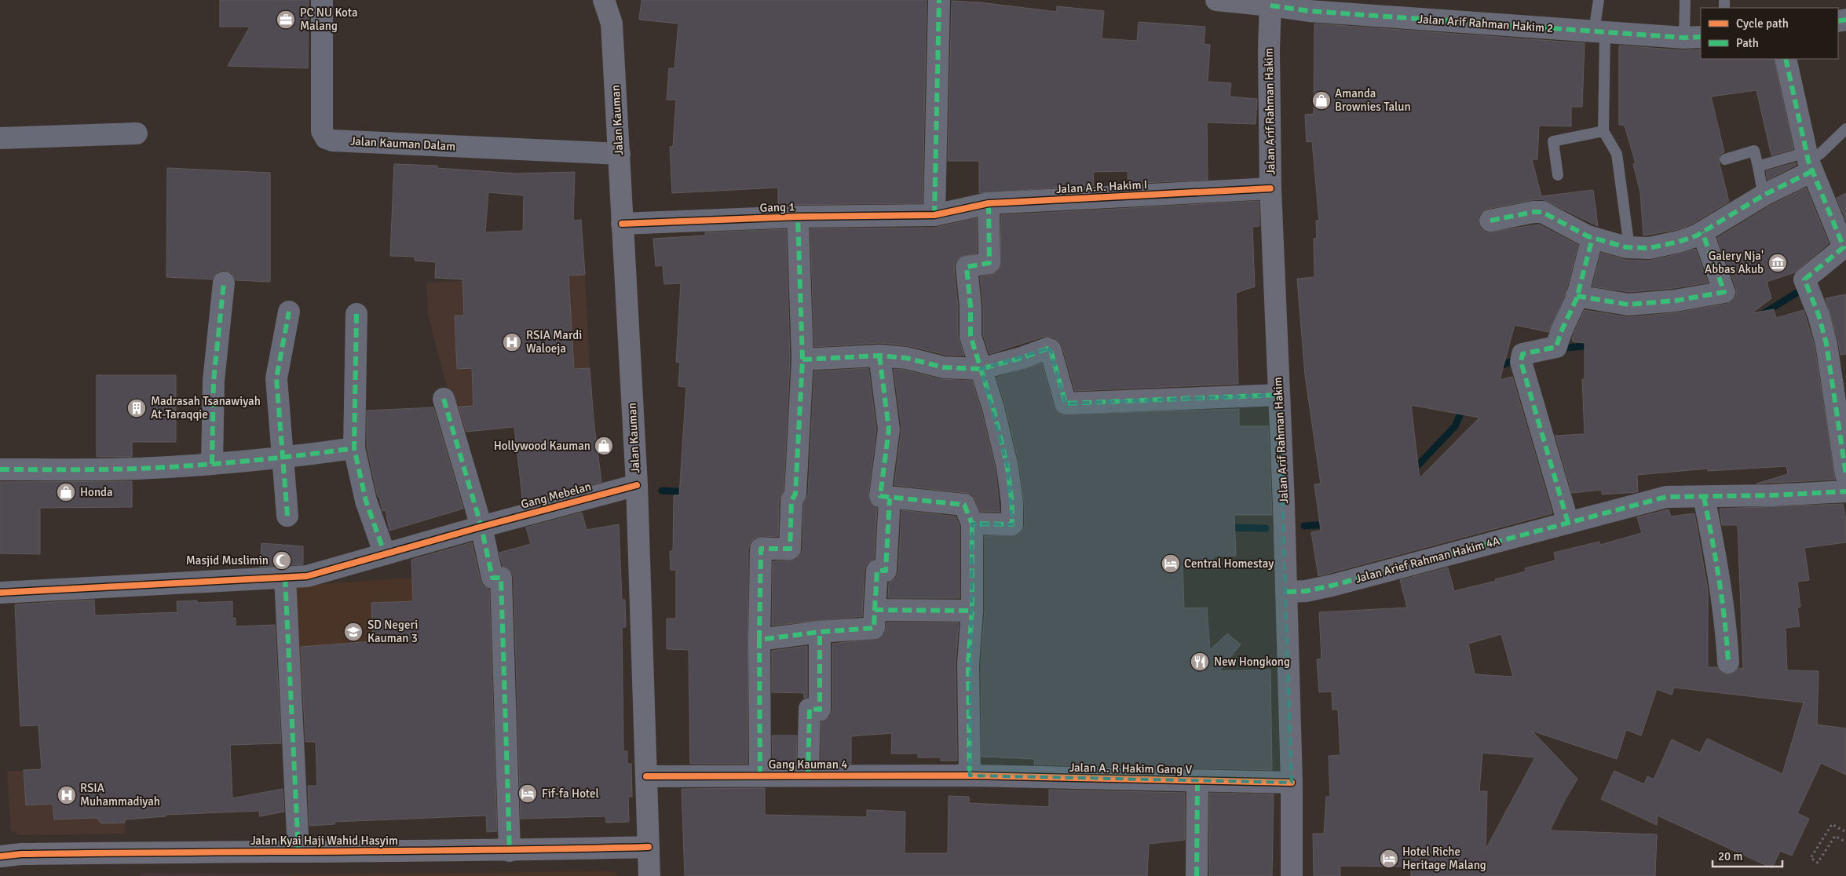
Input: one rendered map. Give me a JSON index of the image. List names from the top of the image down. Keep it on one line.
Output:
{"streets":{"main road":["Jalan Arif Rahman Hakim","Jalan Kauman","Jalan Kyai Haji Wahid Hasyim"],"street":["Jalan Arif Rahman Hakim 2","Jalan Kauman Dalam","Jalan A.R. Hakim I","Gang 1","Gang Mebelan","Jalan Arief Rahman Hakim 4A","Gang Kauman 4","Jalan A. R Hakim Gang V"]},"crossings":[["Jalan Arif Rahman Hakim 2","Jalan Arif Rahman Hakim"],["Jalan Arif Rahman Hakim","Jalan A.R. Hakim I"],["Jalan Arif Rahman Hakim","Jalan Arief Rahman Hakim 4A"],["Jalan Arif Rahman Hakim","Jalan A. R Hakim Gang V"],["Jalan Kauman","Jalan Kauman Dalam"],["Jalan Kauman","Gang 1"],["Jalan Kauman","Gang Mebelan"],["Jalan Kauman","Gang Kauman 4"],["Jalan Kauman","Jalan Kyai Haji Wahid Hasyim"],["Jalan A.R. Hakim I","Gang 1"],["Gang Kauman 4","Jalan A. R Hakim Gang V"]],"places":{"office":["PC NU Kota Malang"],"shop":["Amanda Brownies Talun","Hollywood Kauman","Honda"],"museum":["Galery Nja' Abbas Akub"],"hospital":["RSIA Mardi Waloeja","RSIA Muhammadiyah"],"building":["Madrasah Tsanawiyah At-Taraqqie"],"mosque":["Masjid Muslimin"],"hotel":["Central Homestay","Fif-fa Hotel","Hotel Riche Heritage Malang"],"school or university":["SD Negeri Kauman 3"],"restaurant":["New Hongkong"]},"legend":["Cycle path","Path"],"scale_bar":"20 m"}
